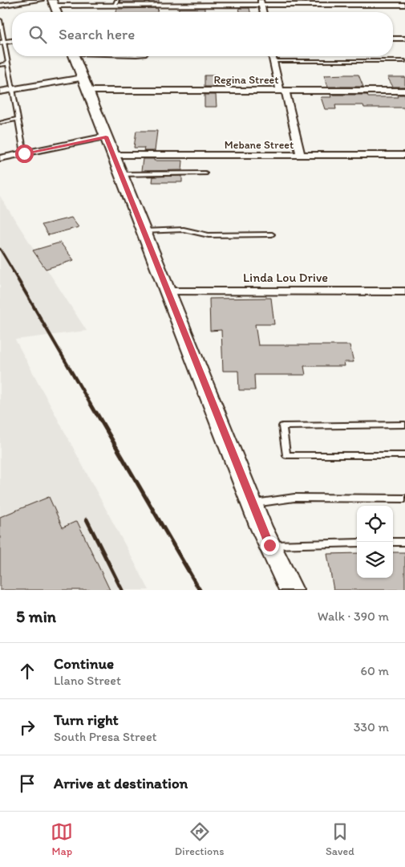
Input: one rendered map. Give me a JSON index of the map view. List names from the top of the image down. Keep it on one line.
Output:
{"streets":{"street":["Regina Street","Mebane Street","Linda Lou Drive"]},"page":{"search":"Search here","heading":["5 min","Walk · 390 m"],"list":[["Continue","Llano Street","60 m"],["Turn right","South Presa Street","330 m"],"Arrive at destination"],"nav":["Map","Directions","Saved"]}}
